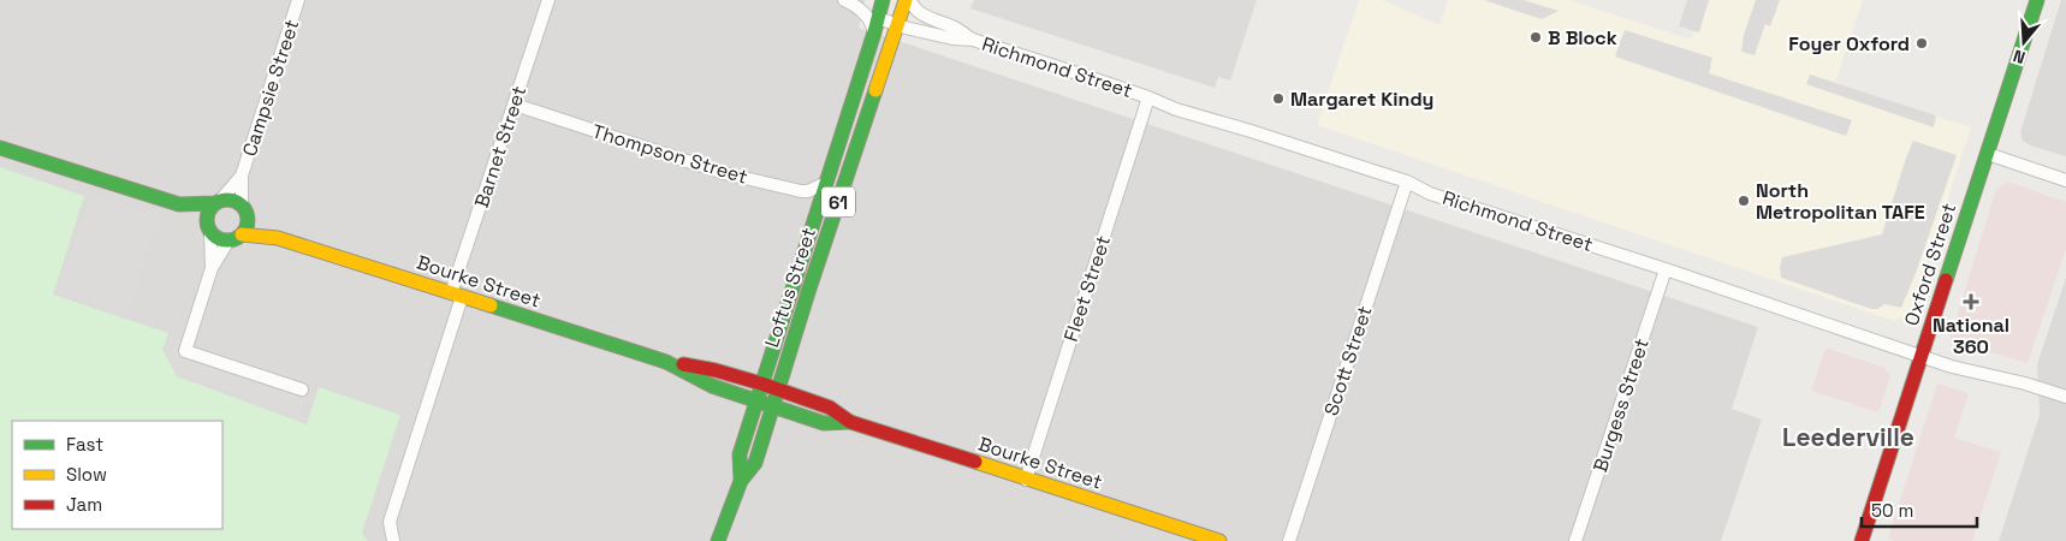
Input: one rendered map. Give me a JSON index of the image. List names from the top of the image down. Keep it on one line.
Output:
{"streets":{"street":["Richmond Street","Campsie Street","Barnet Street","Thompson Street","61","Oxford Street","Bourke Street","Loftus Street","Fleet Street","Scott Street","Burgess Street"]},"crossings":[["Richmond Street","Oxford Street"],["Richmond Street","Loftus Street"],["Richmond Street","Fleet Street"],["Richmond Street","Scott Street"],["Richmond Street","Burgess Street"],["Campsie Street","Bourke Street"],["Barnet Street","Thompson Street"],["Barnet Street","Bourke Street"],["Thompson Street","Loftus Street"],["Bourke Street","Loftus Street"],["Bourke Street","Fleet Street"]],"districts":["Leederville"],"places":{"other":["B Block","Foyer Oxford","Margaret Kindy","North Metropolitan TAFE"],"health":["National 360"]},"legend":["Fast","Slow","Jam"],"scale_bar":"50 m","north":"bottom"}
